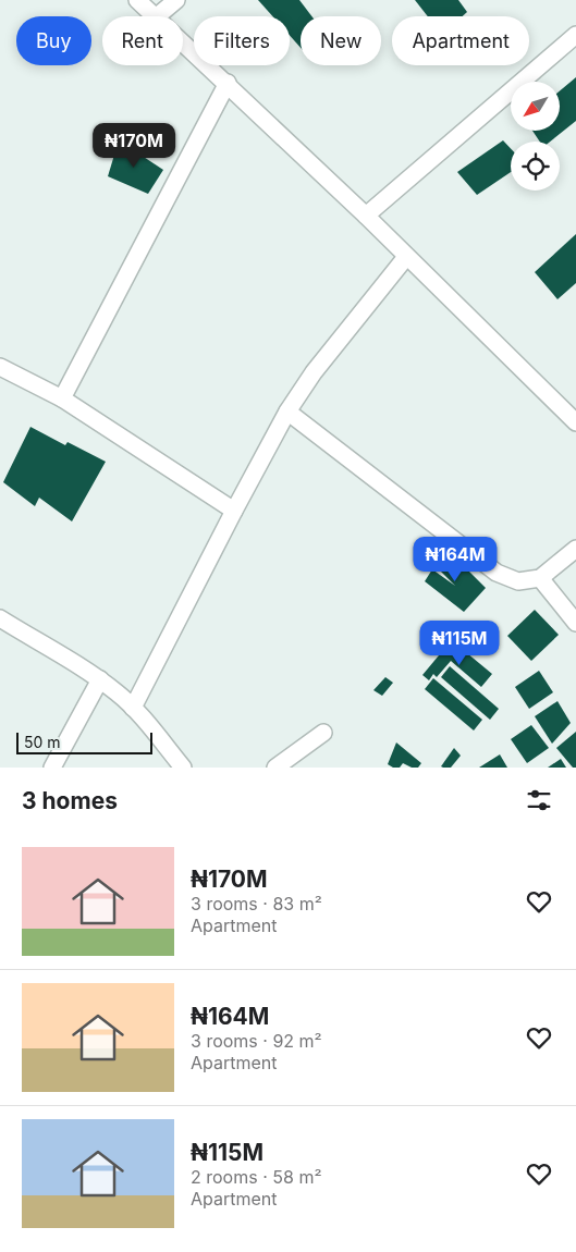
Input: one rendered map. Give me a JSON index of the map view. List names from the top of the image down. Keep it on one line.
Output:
{"scale_bar":"50 m","north":"bottom left","page":{"chip":["Buy","Rent","Filters","New","Apartment"],"price":["₦170M","₦164M","₦115M"],"scale":"50 m","heading":"3 homes","list":[{"name":"₦170M","note":"3 rooms · 83 m² · Apartment"},{"name":"₦164M","note":"3 rooms · 92 m² · Apartment"},{"name":"₦115M","note":"2 rooms · 58 m² · Apartment"}]}}
